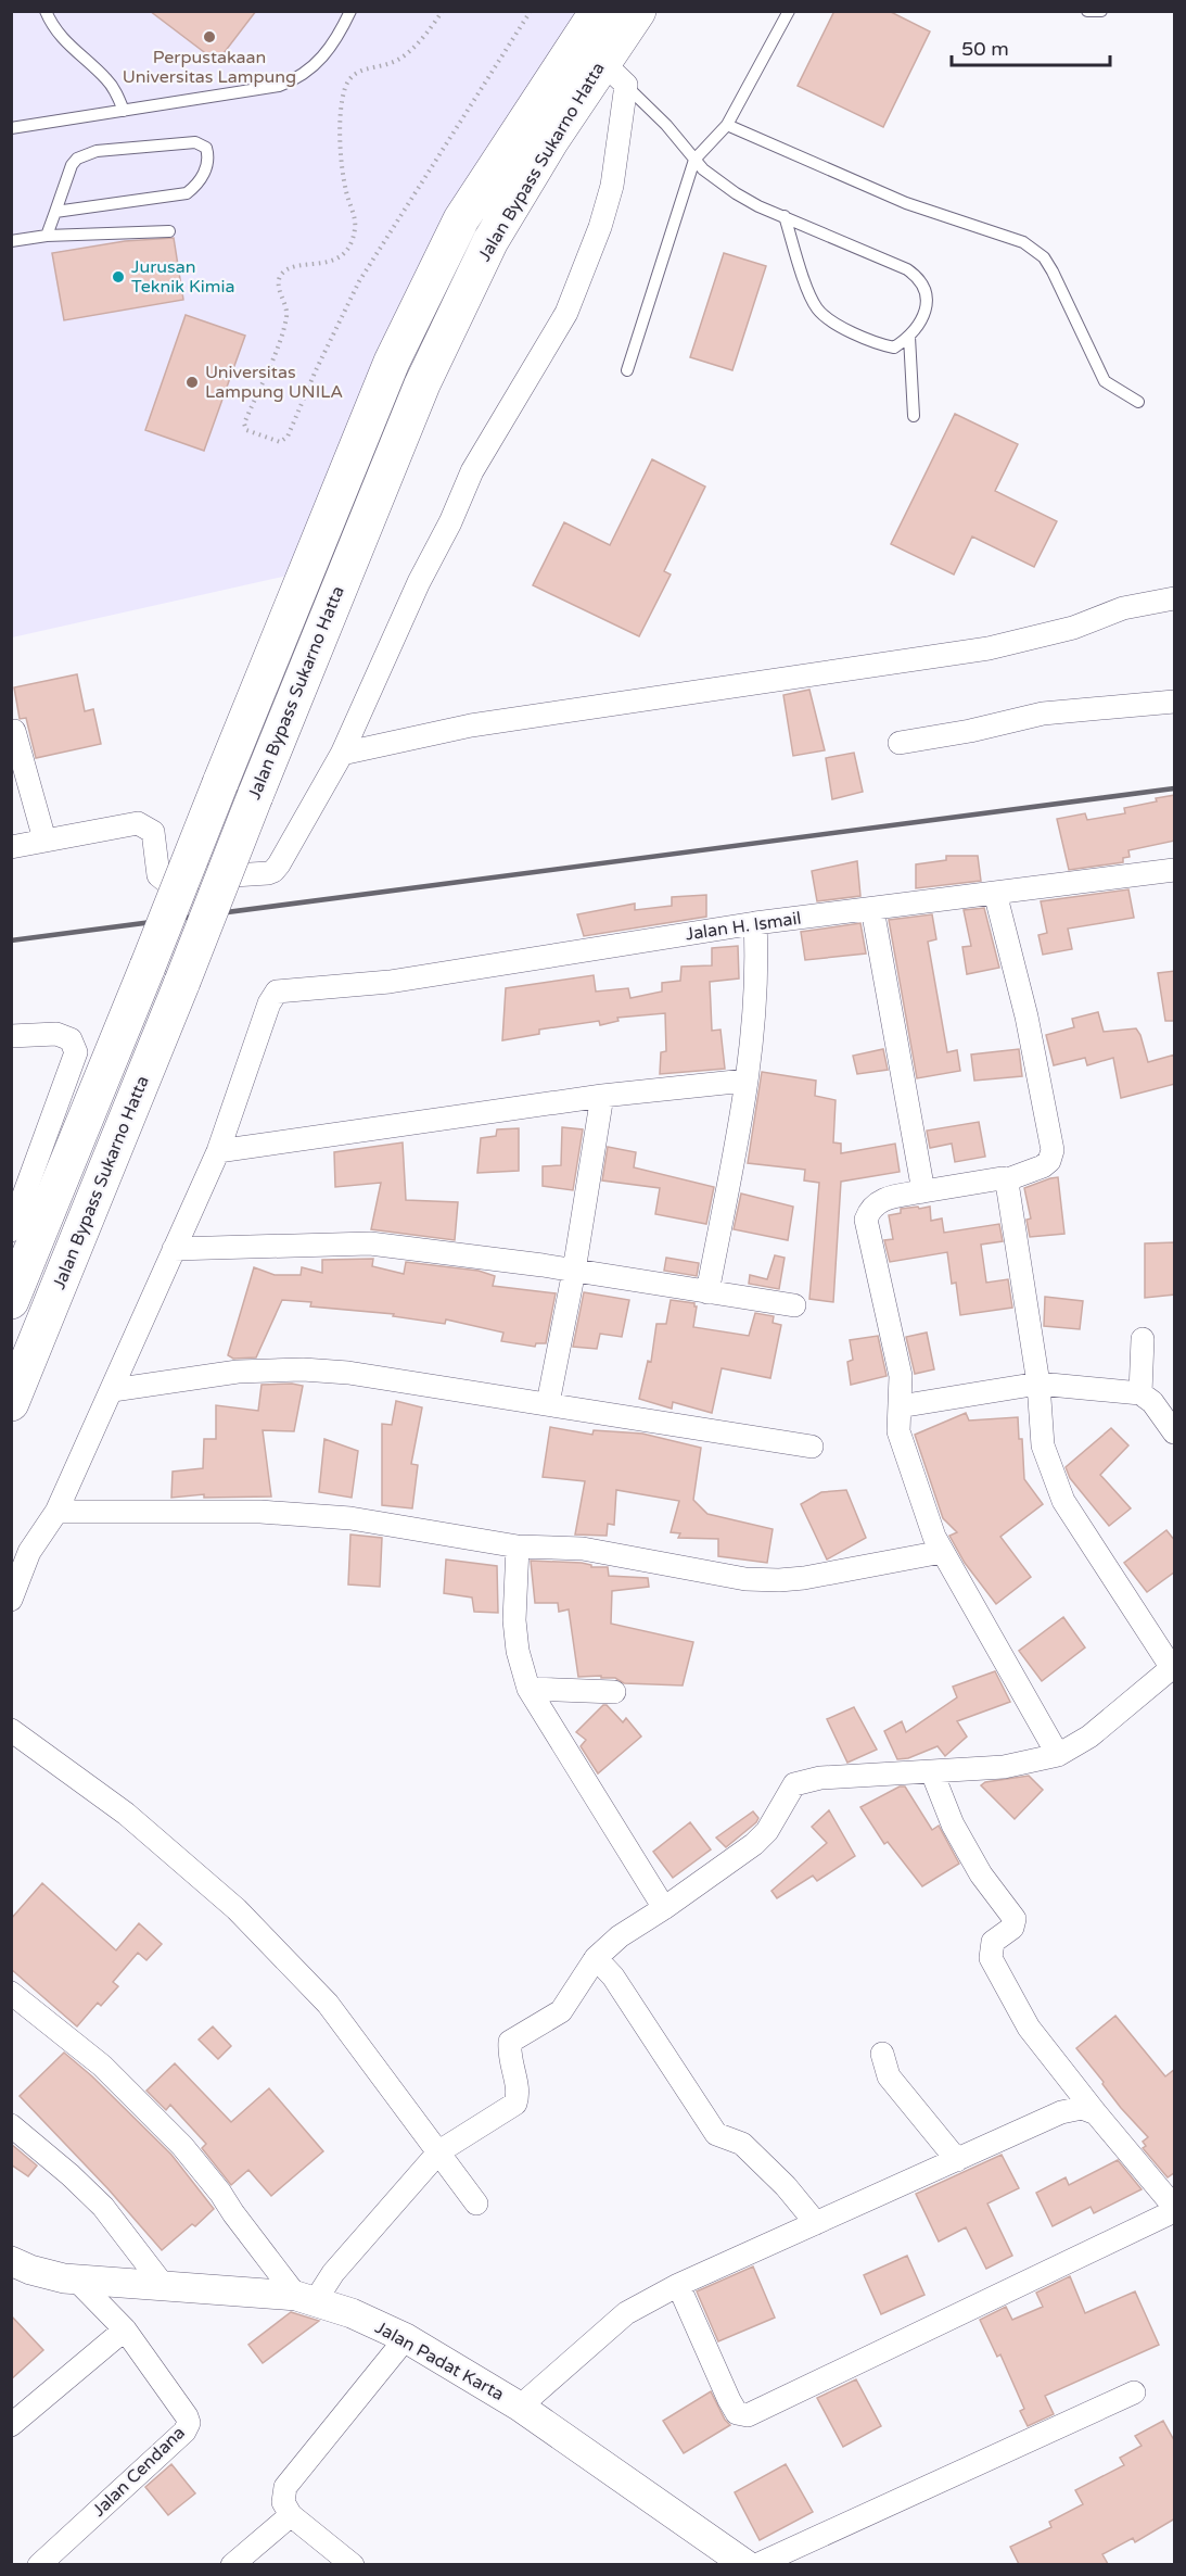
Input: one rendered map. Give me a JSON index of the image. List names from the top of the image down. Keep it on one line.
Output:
{"streets":{"highway":["Jalan Bypass Sukarno Hatta"],"street":["Jalan H. Ismail","Jalan Padat Karta","Jalan Cendana"]},"crossings":[["Jalan Padat Karta","Jalan Cendana"]],"places":["Perpustakaan Universitas Lampung","Jurusan Teknik Kimia","Universitas Lampung UNILA"],"scale_bar":"50 m"}
